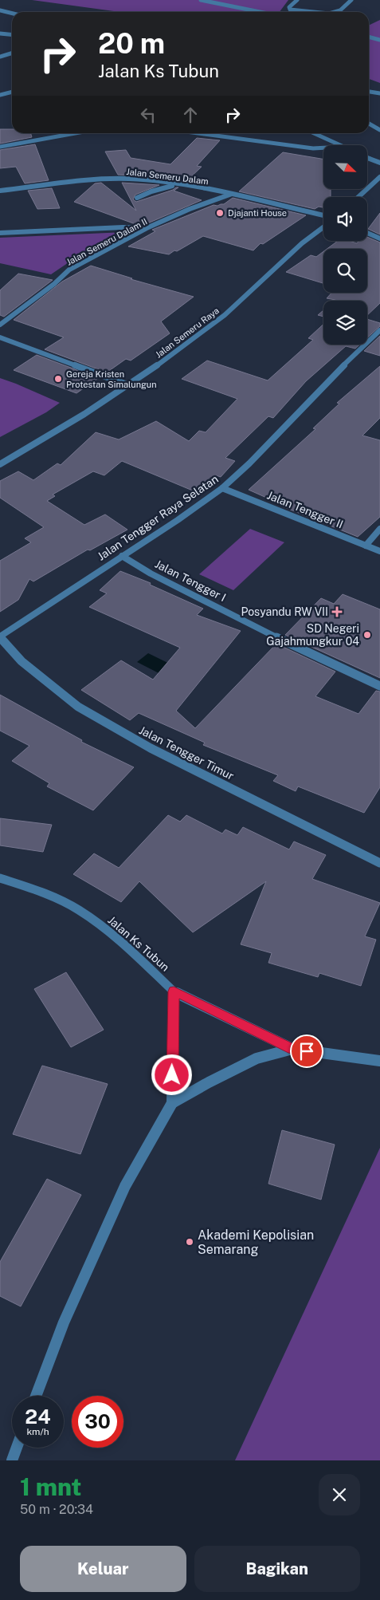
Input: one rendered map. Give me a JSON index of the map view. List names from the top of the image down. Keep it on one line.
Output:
{"streets":{"street":["Jalan Semeru Dalam","Jalan Semeru Dalam II","Jalan Semeru Raya","Jalan Tengger II","Jalan Tengger Raya Selatan","Jalan Tengger I","Jalan Tengger Timur","Jalan Ks Tubun"]},"crossings":[["Jalan Semeru Dalam","Jalan Semeru Dalam II"],["Jalan Tengger II","Jalan Tengger Raya Selatan"],["Jalan Tengger Raya Selatan","Jalan Tengger I"],["Jalan Tengger Raya Selatan","Jalan Tengger Timur"]],"places":{"other":["Djajanti House","Gereja Kristen Protestan Simalungun","SD Negeri Gajahmungkur 04","Akademi Kepolisian Semarang"],"health":["Posyandu RW VII"]},"north":"bottom right","page":{"turn":["20 m","Jalan Ks Tubun"],"speed":"24 km/h","limit":"30","heading":["1 mnt","50 m · 20:34"],"buttons":["Keluar","Bagikan"]}}
